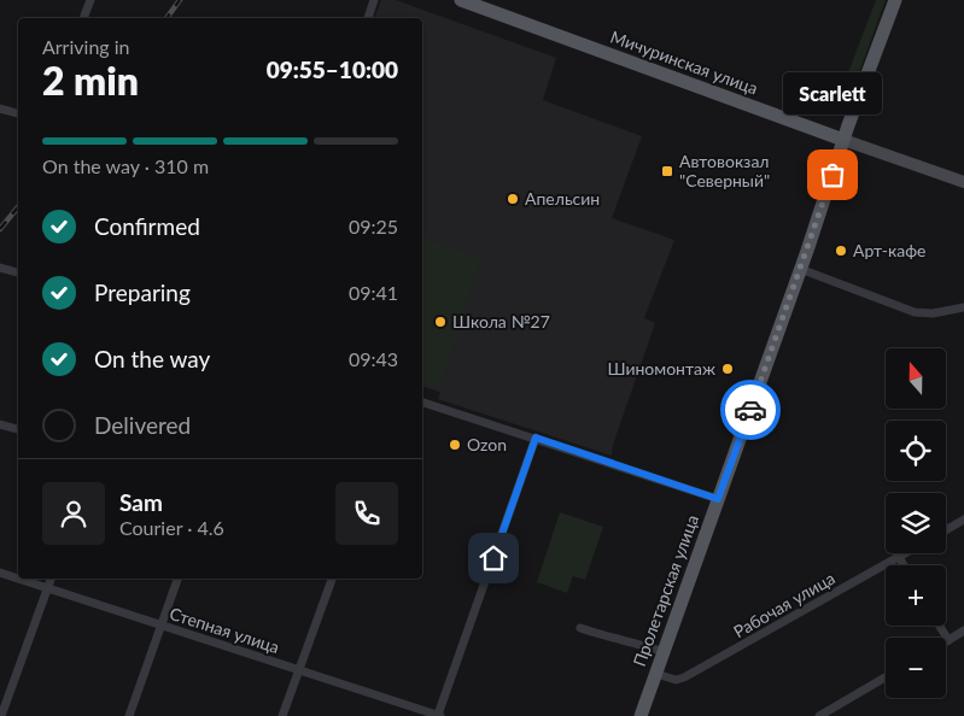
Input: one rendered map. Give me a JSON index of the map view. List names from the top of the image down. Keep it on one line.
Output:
{"streets":{"main road":["Мичуринская улица","Пролетарская улица"],"street":["Рабочая улица","Степная улица"]},"crossings":[["Мичуринская улица","Пролетарская улица"],["Пролетарская улица","Рабочая улица"]],"places":{"transit":["Автовокзал \"Северный\""],"other":["Scarlett","Апельсин","Арт-кафе","Школа №27","Шиномонтаж","Ozon"]},"north":"top","page":{"heading":["2 min","Arriving in","09:55–10:00"],"panel":["Sam","Courier · 4.6"],"bubble":"Scarlett","bar":"On the way · 310 m","list":[["Confirmed","09:25"],["Preparing","09:41"],["On the way","09:43"],"Delivered"],"map_buttons":["+","−"]}}
